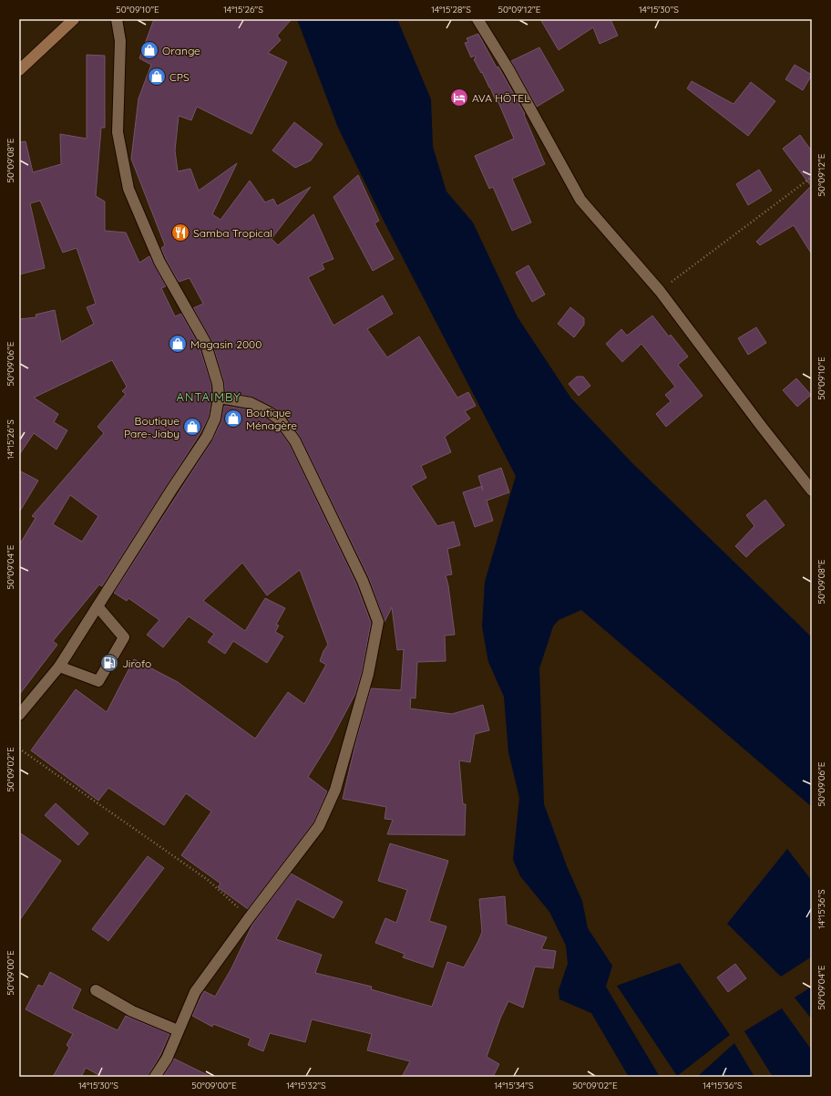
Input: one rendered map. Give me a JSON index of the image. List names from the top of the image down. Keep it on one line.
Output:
{"districts":["ANTAIMBY"],"places":{"shop":["Orange","CPS","Magasin 2000","Boutique Ménagère","Boutique Pare-Jiaby"],"hotel":["AVA HÖTEL"],"restaurant":["Samba Tropical"],"fuel station":["Jirofo"]},"coordinates":["50°09'10\"E","14°15'26\"S","14°15'28\"S","50°09'12\"E","14°15'30\"S","50°09'08\"E","50°09'06\"E","50°09'04\"E","50°09'02\"E","14°15'36\"S","50°09'00\"E","14°15'32\"S","14°15'34\"S"]}
